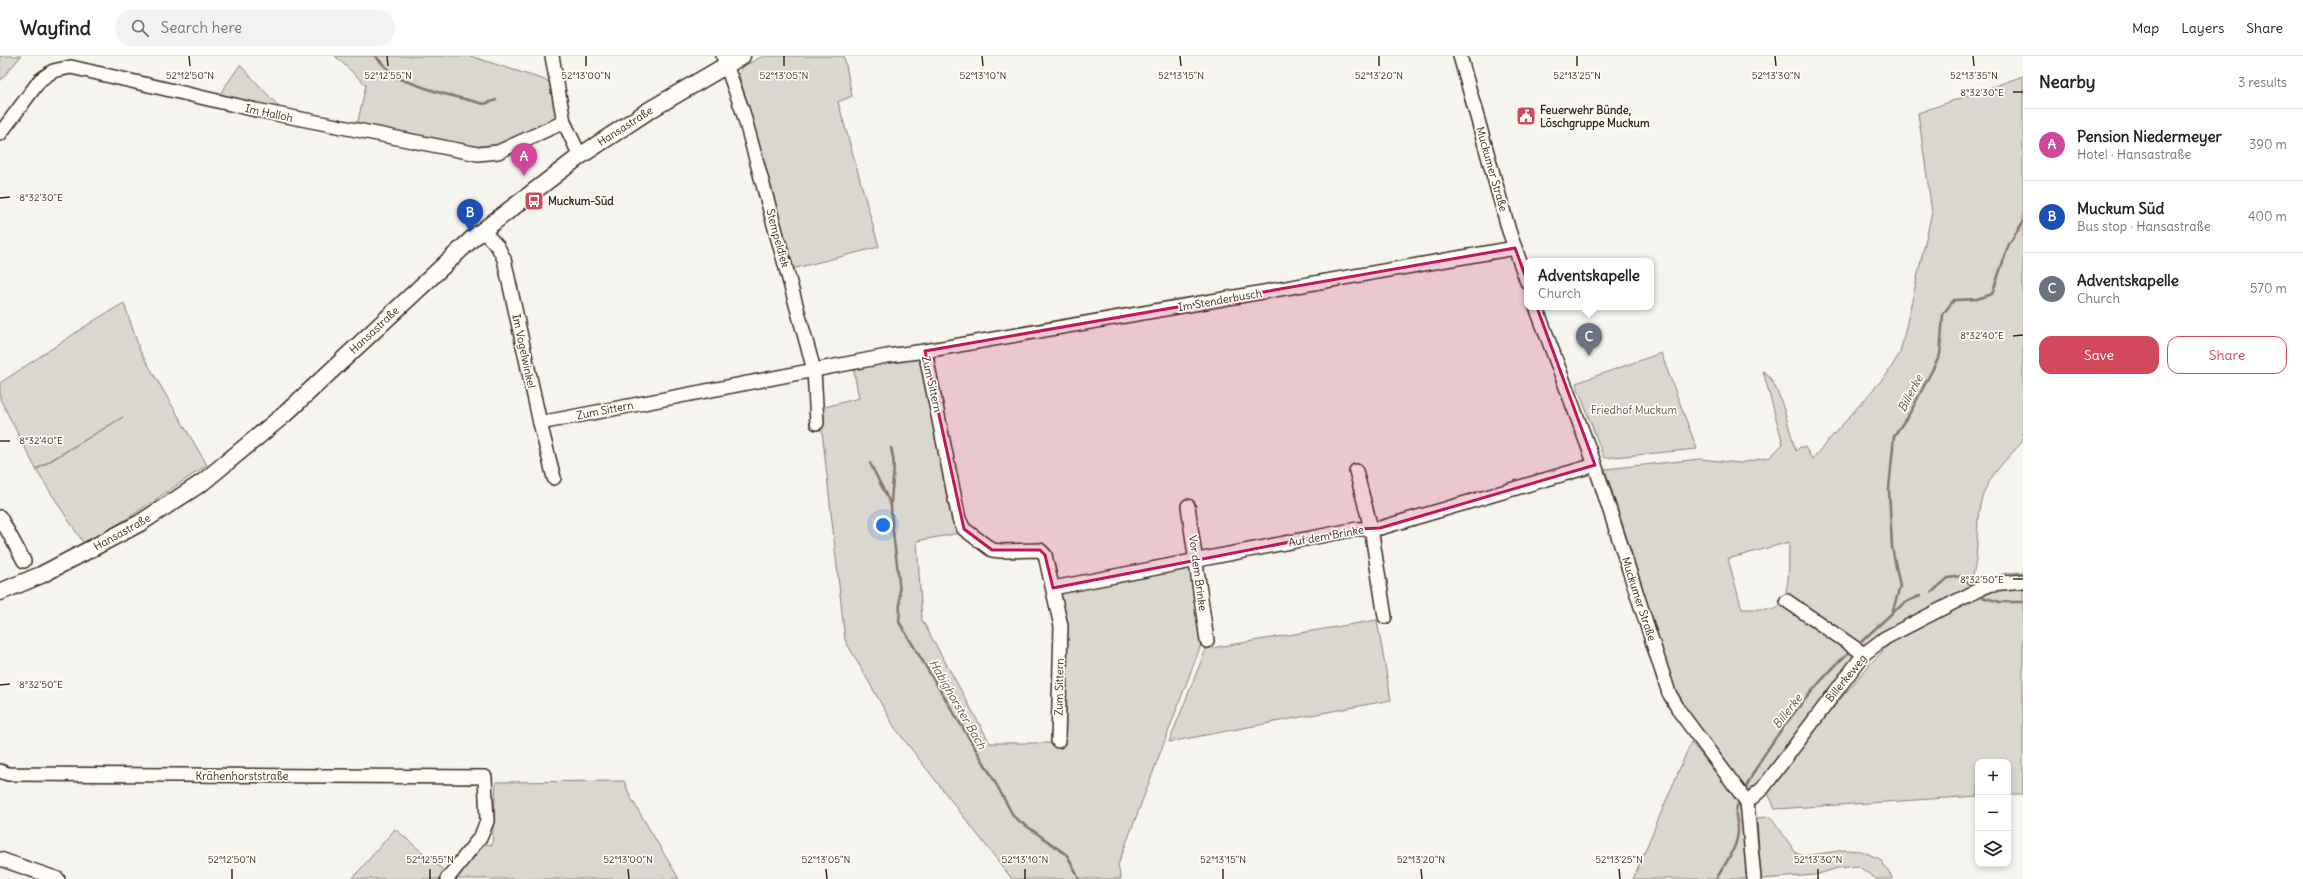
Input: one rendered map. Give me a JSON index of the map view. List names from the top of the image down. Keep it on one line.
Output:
{"streets":{"main road":["Hansastraße"],"street":["Im Halloh","Muckumer Straße","Stempeldiek","Im Stenderbusch","Im Vogelwinkel","Zum Sittern","Auf dem Brinke","Vor dem Brinke","Billerkeweg","Krähenhorststraße"]},"crossings":[["Hansastraße","Stempeldiek"],["Hansastraße","Im Vogelwinkel"],["Muckumer Straße","Im Stenderbusch"],["Muckumer Straße","Auf dem Brinke"],["Muckumer Straße","Billerkeweg"],["Stempeldiek","Zum Sittern"],["Im Stenderbusch","Zum Sittern"],["Im Vogelwinkel","Zum Sittern"],["Zum Sittern","Auf dem Brinke"],["Auf dem Brinke","Vor dem Brinke"]],"water":["Billerke","Habighorster Bach"],"parks":["Friedhof Muckum"],"places":{"public building":["Feuerwehr Bünde, Löschgruppe Muckum"],"bus stop":["Muckum-Süd"]},"page":{"header":"Wayfind","search":"Search here","nav":["Map","Layers","Share"],"heading":["Nearby","3 results"],"list":[{"mark":"A","name":"Pension Niedermeyer","note":"Hotel · Hansastraße","value":"390 m"},{"mark":"B","name":"Muckum Süd","note":"Bus stop · Hansastraße","value":"400 m"},{"mark":"C","name":"Adventskapelle","note":"Church","value":"570 m"}],"pins":["A","B","C"],"popup":["Adventskapelle","Church"],"buttons":["Save","Share"],"map_buttons":["+","−"]},"coordinates":["52°12'50\"N","52°12'55\"N","52°13'00\"N","52°13'05\"N","52°13'10\"N","52°13'15\"N","52°13'20\"N","52°13'25\"N","52°13'30\"N","52°13'35\"N","8°32'30\"E","8°32'40\"E","8°32'50\"E"]}
